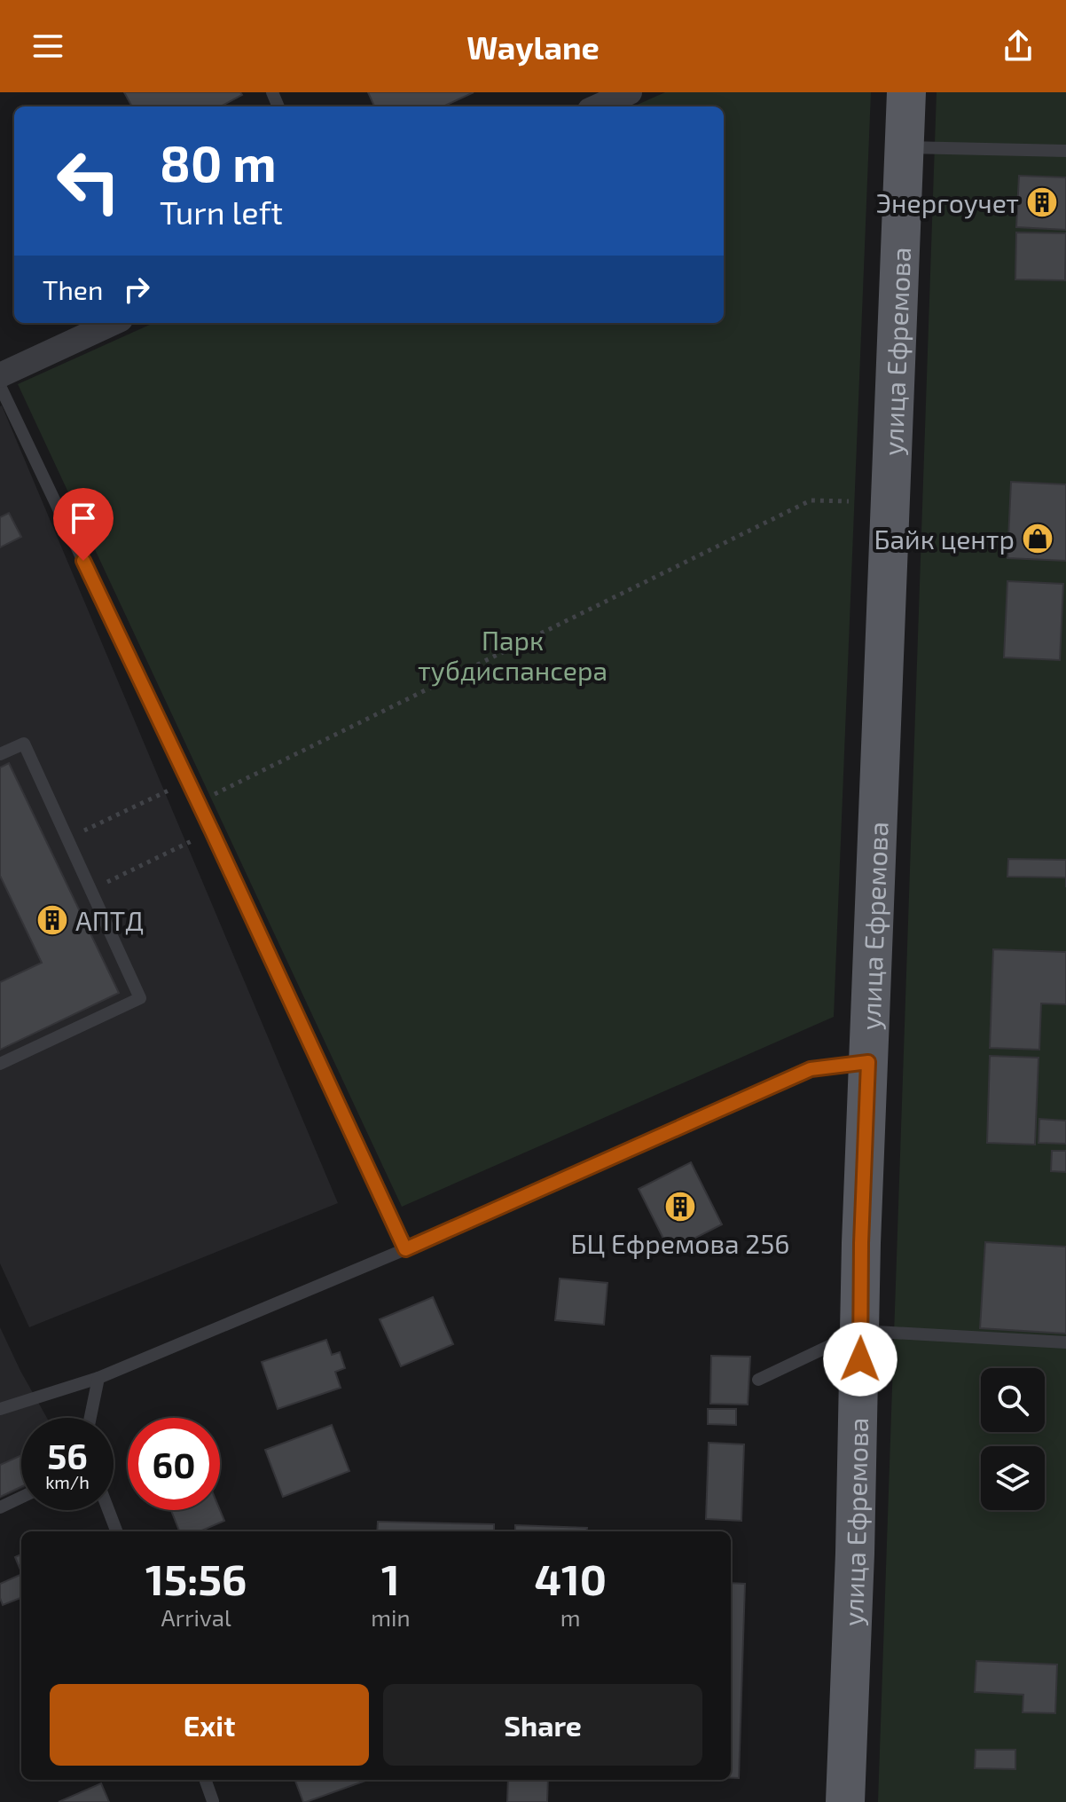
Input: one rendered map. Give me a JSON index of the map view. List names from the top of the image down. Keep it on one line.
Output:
{"streets":{"main road":["улица Ефремова"]},"parks":["Парк тубдиспансера"],"places":{"building":["Энергоучет","АПТД","БЦ Ефремова 256"],"shop":["Байк центр"]},"page":{"header":"Waylane","turn":["80 m","Turn left"],"then":"Then","speed":"56 km/h","limit":"60","eta":["15:56","Arrival","1","min","410","m"],"buttons":["Exit","Share"]}}
